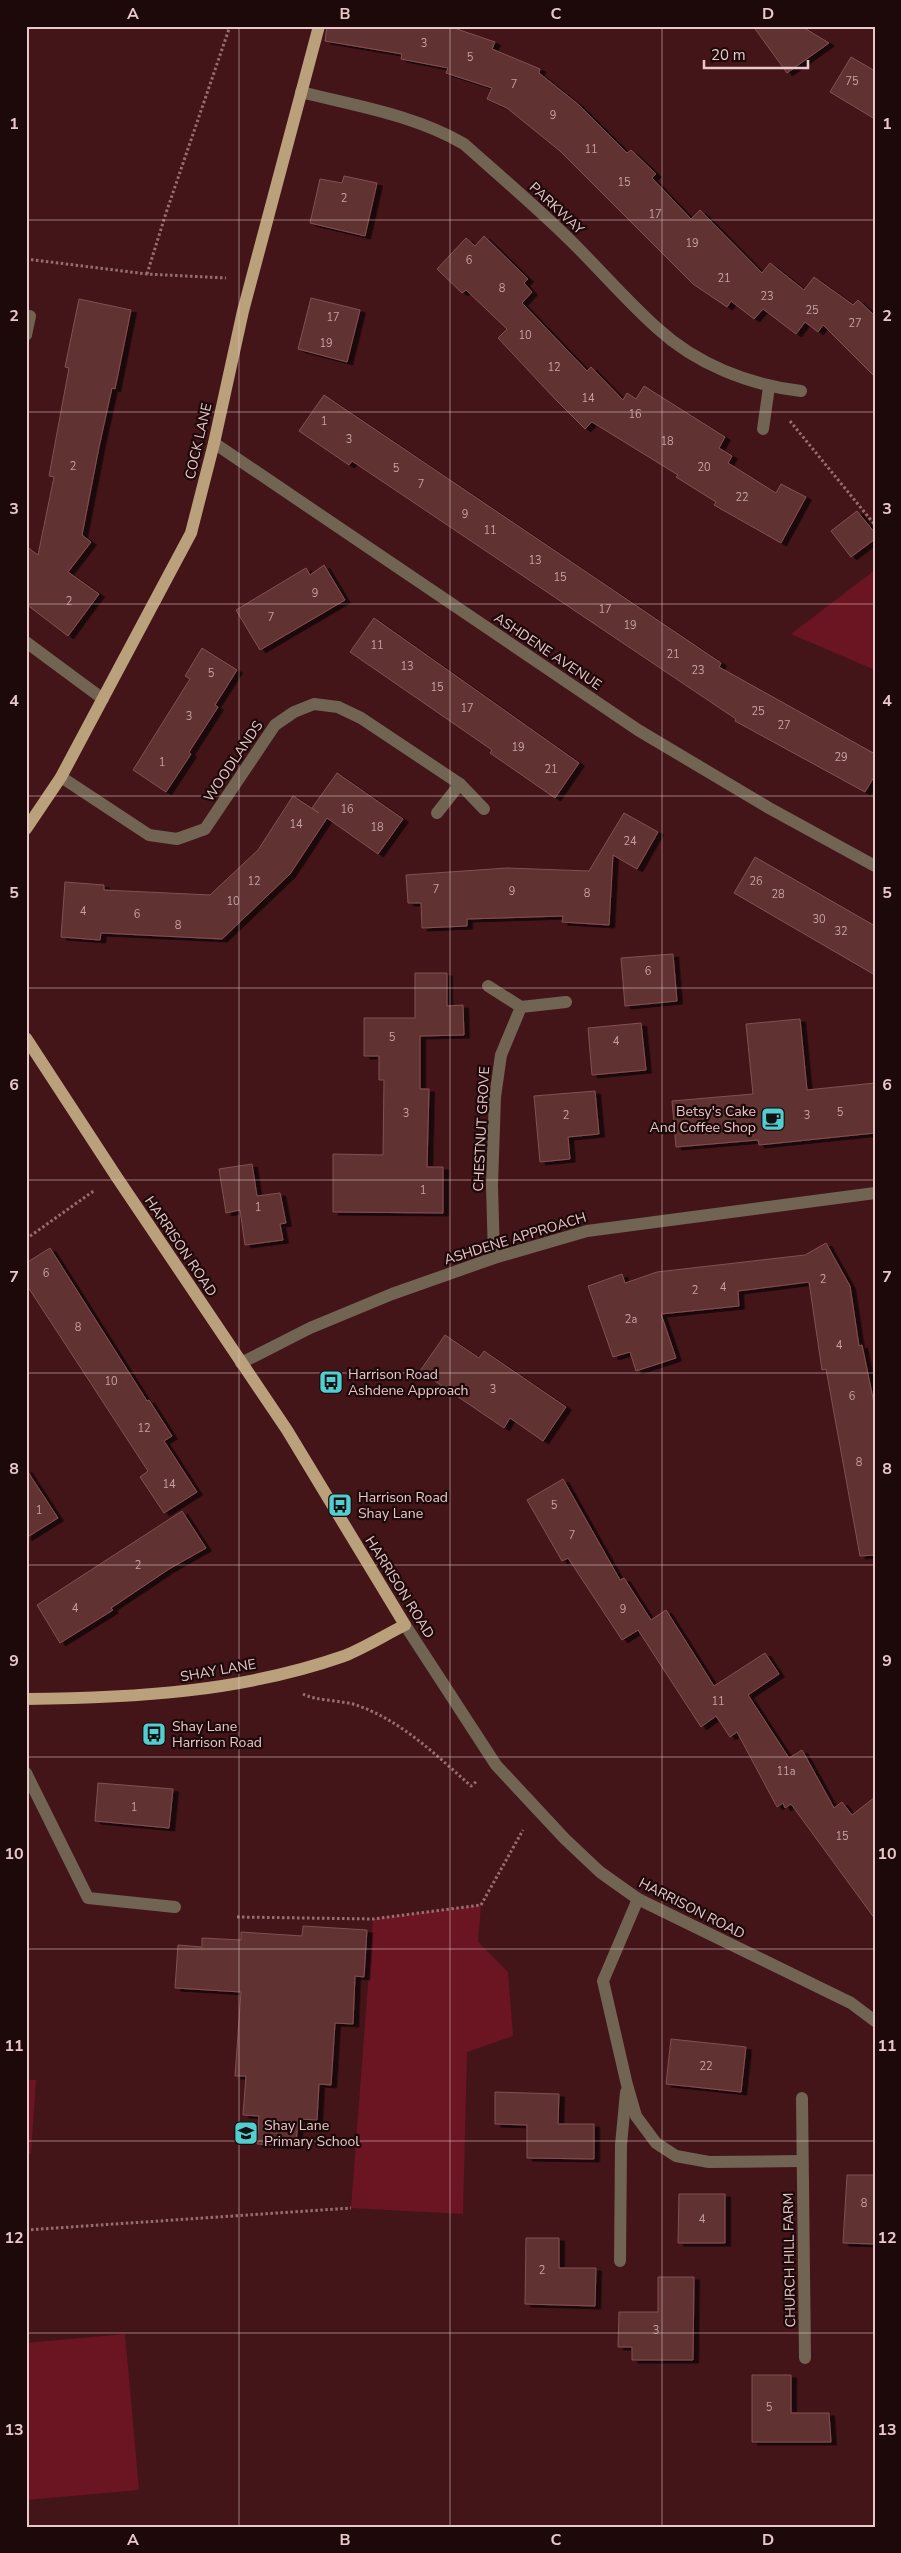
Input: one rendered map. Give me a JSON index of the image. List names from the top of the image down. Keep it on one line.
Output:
{"streets":{"main road":["COCK LANE","HARRISON ROAD","SHAY LANE"],"street":["PARKWAY","ASHDENE AVENUE","WOODLANDS","CHESTNUT GROVE","ASHDENE APPROACH","CHURCH HILL FARM"]},"crossings":[["PARKWAY","COCK LANE"],["COCK LANE","ASHDENE AVENUE"],["COCK LANE","WOODLANDS"],["CHESTNUT GROVE","ASHDENE APPROACH"],["ASHDENE APPROACH","HARRISON ROAD"],["HARRISON ROAD","SHAY LANE"]],"places":{"cafe":["Betsy's Cake And Coffee Shop"],"bus stop":["Harrison Road Ashdene Approach","Harrison Road Shay Lane","Shay Lane Harrison Road"],"school or university":["Shay Lane Primary School"]},"house_numbers":["3","5","75","7","9","11","15","2","17","19","6","21","8","23","25","17","27","10","19","12","14","16","1","3","18","2","20","5","7","22","9","11","13","15","9","2","17","7","19","11","21","13","23","5","15","17","25","3","27","19","29","1","21","16","14","18","24","12","26","7","9","8","28","10","4","6","30","8","32","6","5","4","5","3","2","3","1","1","6","2","4","2","2a","8","4","10","3","6","12","8","14","5","1","7","2","4","9","11","11a","1","15","22","8","4","2","3","5"],"scale_bar":"20 m","grid":{"columns":["A","B","C","D"],"rows":["1","2","3","4","5","6","7","8","9","10","11","12","13"]}}
